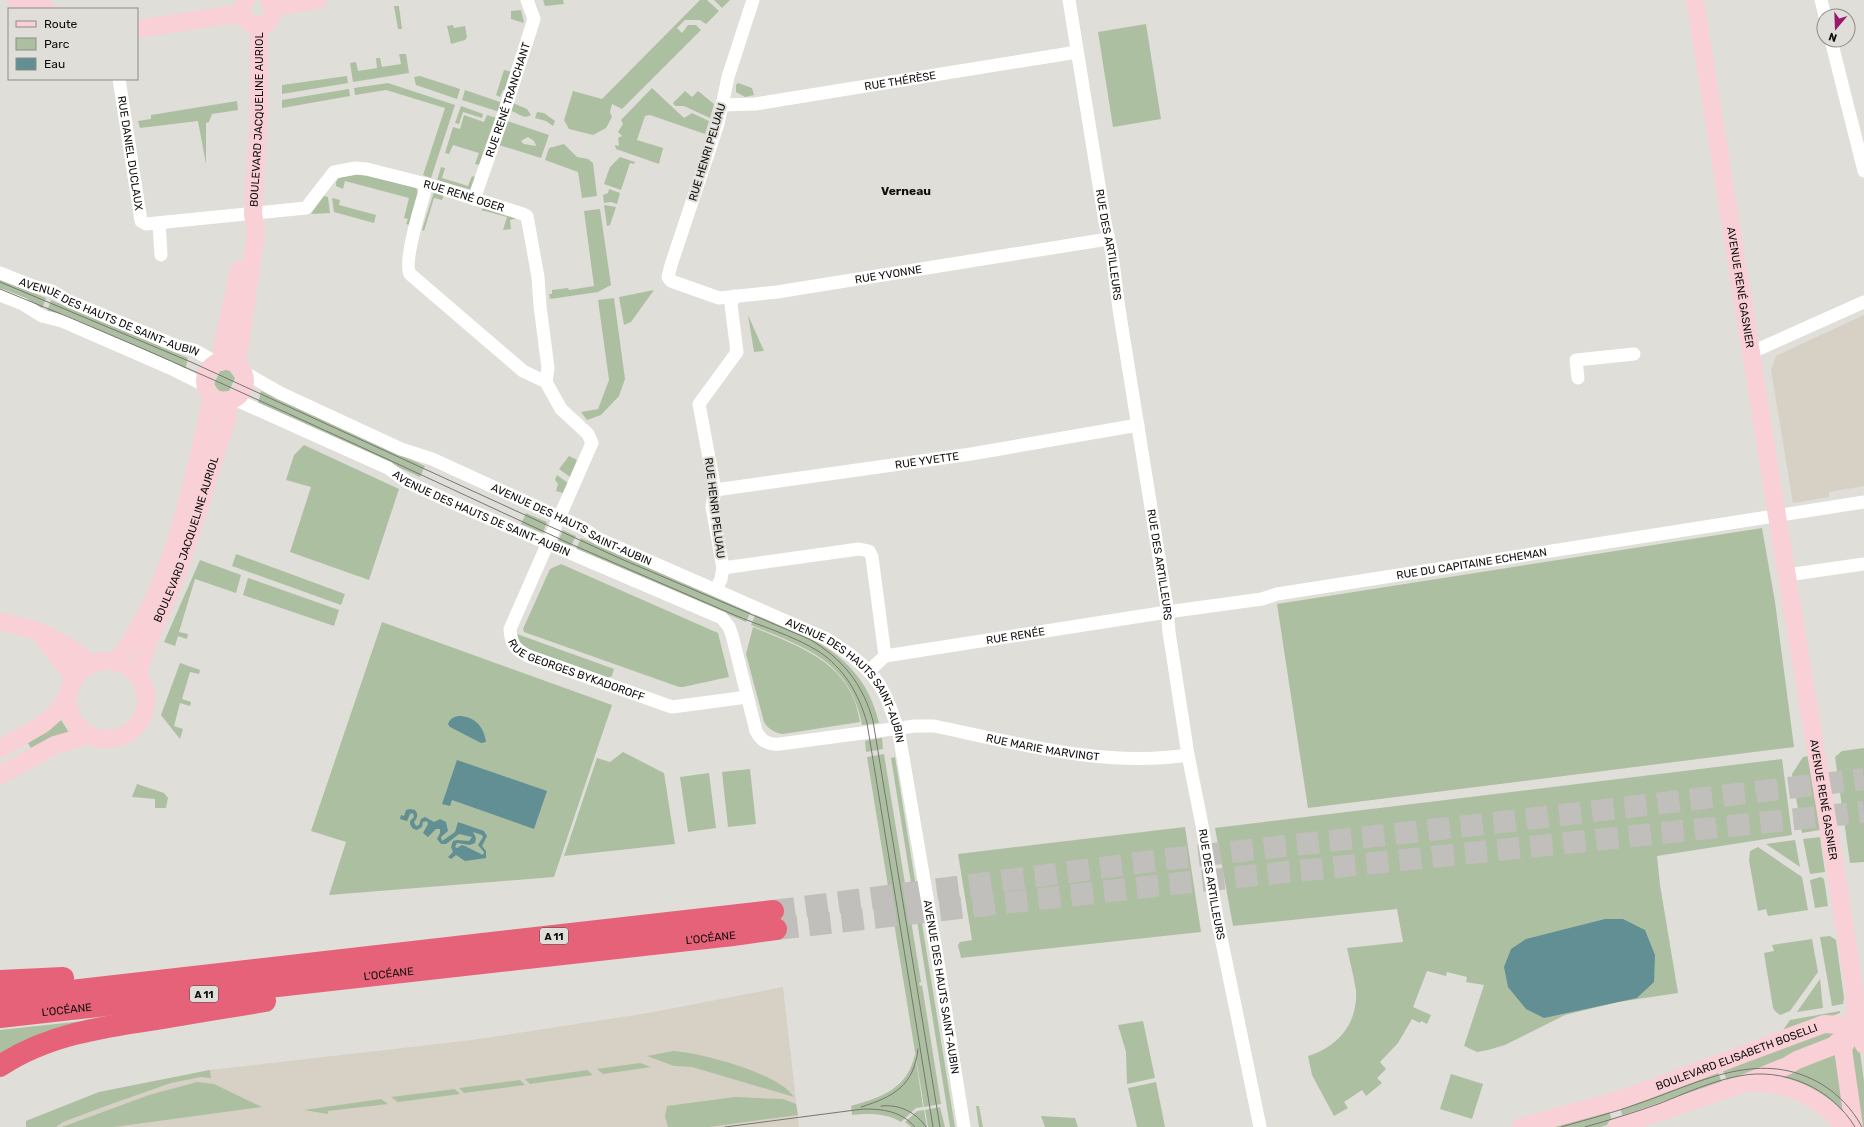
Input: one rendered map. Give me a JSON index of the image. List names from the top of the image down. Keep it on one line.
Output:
{"streets":{"highway":["A 11","L’OCÉANE"],"main road":["BOULEVARD JACQUELINE AURIOL","AVENUE RENÉ GASNIER","BOULEVARD ELISABETH BOSELLI"],"street":["RUE THÉRÈSE","RUE RENÉ TRANCHANT","RUE HENRI PELUAU","RUE DANIEL DUCLAUX","RUE RENÉ OGER","RUE DES ARTILLEURS","RUE YVONNE","AVENUE DES HAUTS DE SAINT-AUBIN","RUE YVETTE","AVENUE DES HAUTS SAINT-AUBIN","RUE DU CAPITAINE ECHEMAN","RUE RENÉE","RUE GEORGES BYKADOROFF","RUE MARIE MARVINGT"]},"crossings":[["RUE THÉRÈSE","RUE HENRI PELUAU"],["RUE THÉRÈSE","RUE DES ARTILLEURS"],["RUE RENÉ TRANCHANT","RUE RENÉ OGER"],["BOULEVARD JACQUELINE AURIOL","AVENUE DES HAUTS DE SAINT-AUBIN"],["RUE HENRI PELUAU","RUE YVONNE"],["RUE HENRI PELUAU","RUE YVETTE"],["RUE HENRI PELUAU","AVENUE DES HAUTS SAINT-AUBIN"],["RUE DES ARTILLEURS","RUE YVONNE"],["RUE DES ARTILLEURS","RUE YVETTE"],["RUE DES ARTILLEURS","RUE DU CAPITAINE ECHEMAN"],["RUE DES ARTILLEURS","RUE RENÉE"],["RUE DES ARTILLEURS","RUE MARIE MARVINGT"],["AVENUE RENÉ GASNIER","RUE DU CAPITAINE ECHEMAN"],["AVENUE RENÉ GASNIER","BOULEVARD ELISABETH BOSELLI"],["AVENUE DES HAUTS DE SAINT-AUBIN","AVENUE DES HAUTS SAINT-AUBIN"],["AVENUE DES HAUTS DE SAINT-AUBIN","RUE GEORGES BYKADOROFF"],["AVENUE DES HAUTS DE SAINT-AUBIN","RUE MARIE MARVINGT"],["AVENUE DES HAUTS SAINT-AUBIN","RUE GEORGES BYKADOROFF"],["AVENUE DES HAUTS SAINT-AUBIN","RUE MARIE MARVINGT"],["RUE DU CAPITAINE ECHEMAN","RUE RENÉE"],["RUE GEORGES BYKADOROFF","RUE MARIE MARVINGT"]],"districts":["Verneau"],"legend":["Route","Parc","Eau"],"north":"bottom"}
